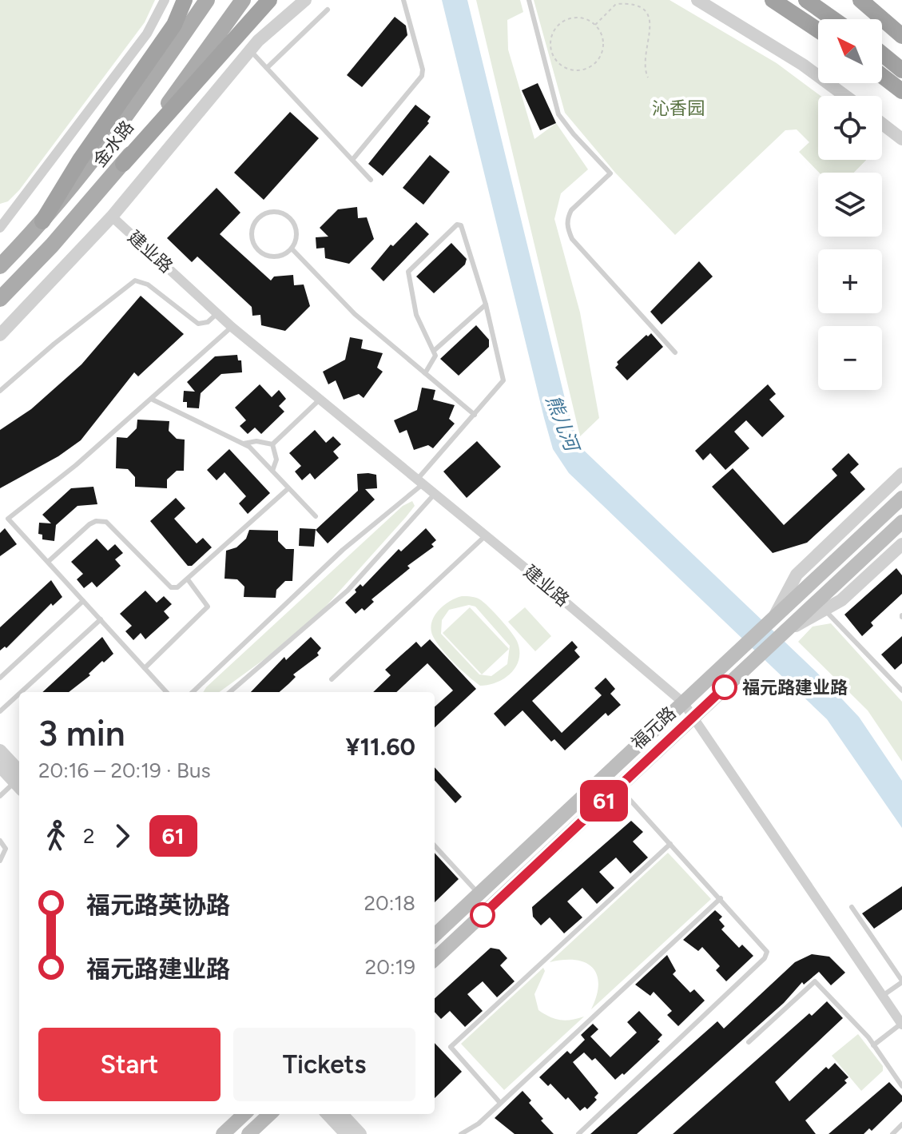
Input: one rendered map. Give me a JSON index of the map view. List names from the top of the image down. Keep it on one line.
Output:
{"streets":{"main road":["金水路","福元路"],"street":["建业路"]},"crossings":[["建业路","福元路"]],"water":["熊儿河"],"parks":["沁香园"],"places":["福元路建业路"],"lines":["bus line 61"],"north":"top left","page":{"on_map":"61","map_buttons":["+","−"],"heading":["3 min","20:16 – 20:19 · Bus","¥11.60"],"legs":["2","61"],"list":[{"name":"福元路英协路","value":"20:18"},{"name":"福元路建业路","value":"20:19"}],"buttons":["Start","Tickets"]}}
